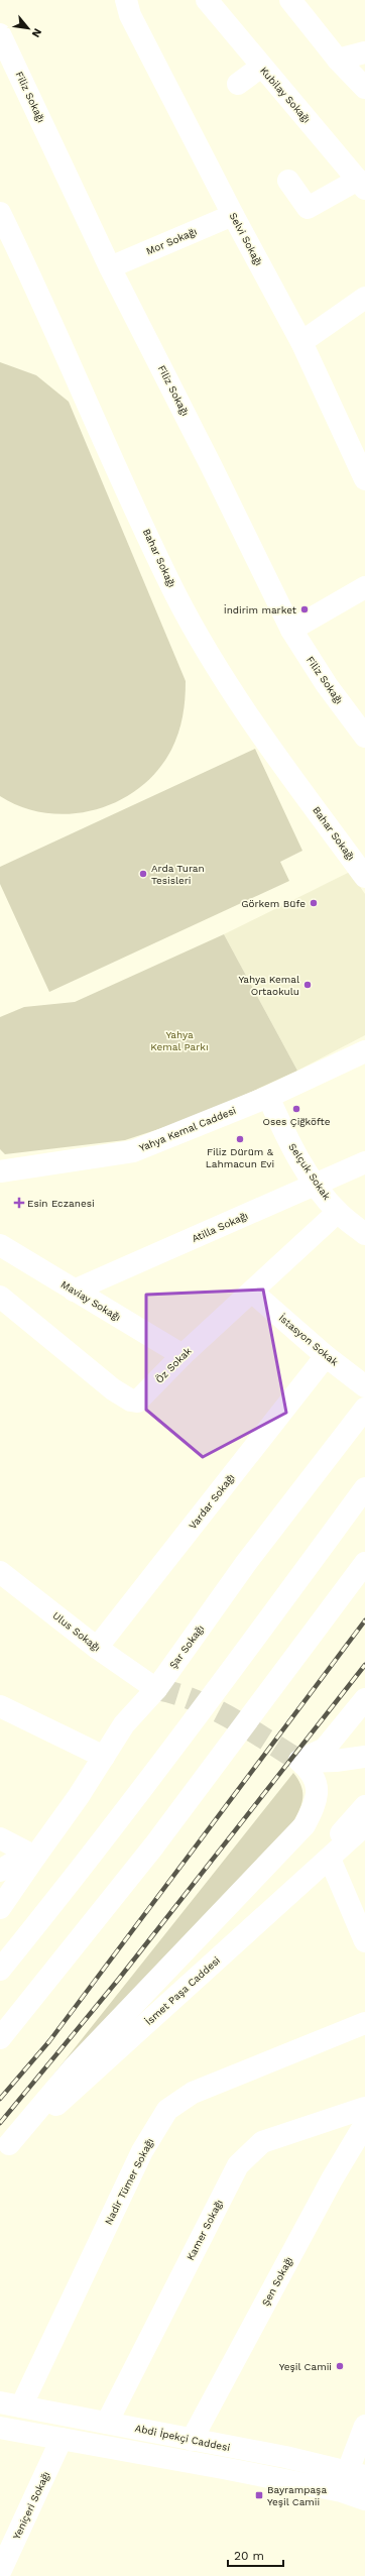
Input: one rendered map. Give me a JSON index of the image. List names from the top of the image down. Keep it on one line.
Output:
{"streets":{"main road":["Kubilay Sokağı","Filiz Sokağı","Selvi Sokağı","Mor Sokağı","Bahar Sokağı","Yahya Kemal Caddesi","Selçuk Sokak","Atilla Sokağı","Maviay Sokağı","İstasyon Sokak","Öz Sokak","Vardar Sokağı","Ulus Sokağı","Şar Sokağı","İsmet Paşa Caddesi","Nadir Tümer Sokağı","Kamer Sokağı","Şen Sokağı","Abdi İpekçi Caddesi","Yeniçeri Sokağı"]},"crossings":[["Filiz Sokağı","Mor Sokağı"],["Selvi Sokağı","Mor Sokağı"],["Yahya Kemal Caddesi","Selçuk Sokak"],["Selçuk Sokak","Atilla Sokağı"],["Selçuk Sokak","Öz Sokak"],["Atilla Sokağı","Maviay Sokağı"],["Maviay Sokağı","Öz Sokak"],["İstasyon Sokak","Öz Sokak"],["İstasyon Sokak","Vardar Sokağı"],["Vardar Sokağı","Ulus Sokağı"],["Ulus Sokağı","Şar Sokağı"],["Nadir Tümer Sokağı","Abdi İpekçi Caddesi"],["Kamer Sokağı","Abdi İpekçi Caddesi"],["Şen Sokağı","Abdi İpekçi Caddesi"],["Abdi İpekçi Caddesi","Yeniçeri Sokağı"]],"parks":["Yahya Kemal Parkı"],"places":{"other":["İndirim market","Arda Turan Tesisleri","Görkem Büfe","Yahya Kemal Ortaokulu","Oses Çiğköfte","Filiz Dürüm & Lahmacun Evi","Yeşil Camii"],"health":["Esin Eczanesi"],"transit":["Bayrampaşa Yeşil Camii"]},"scale_bar":"20 m","north":"bottom right"}
